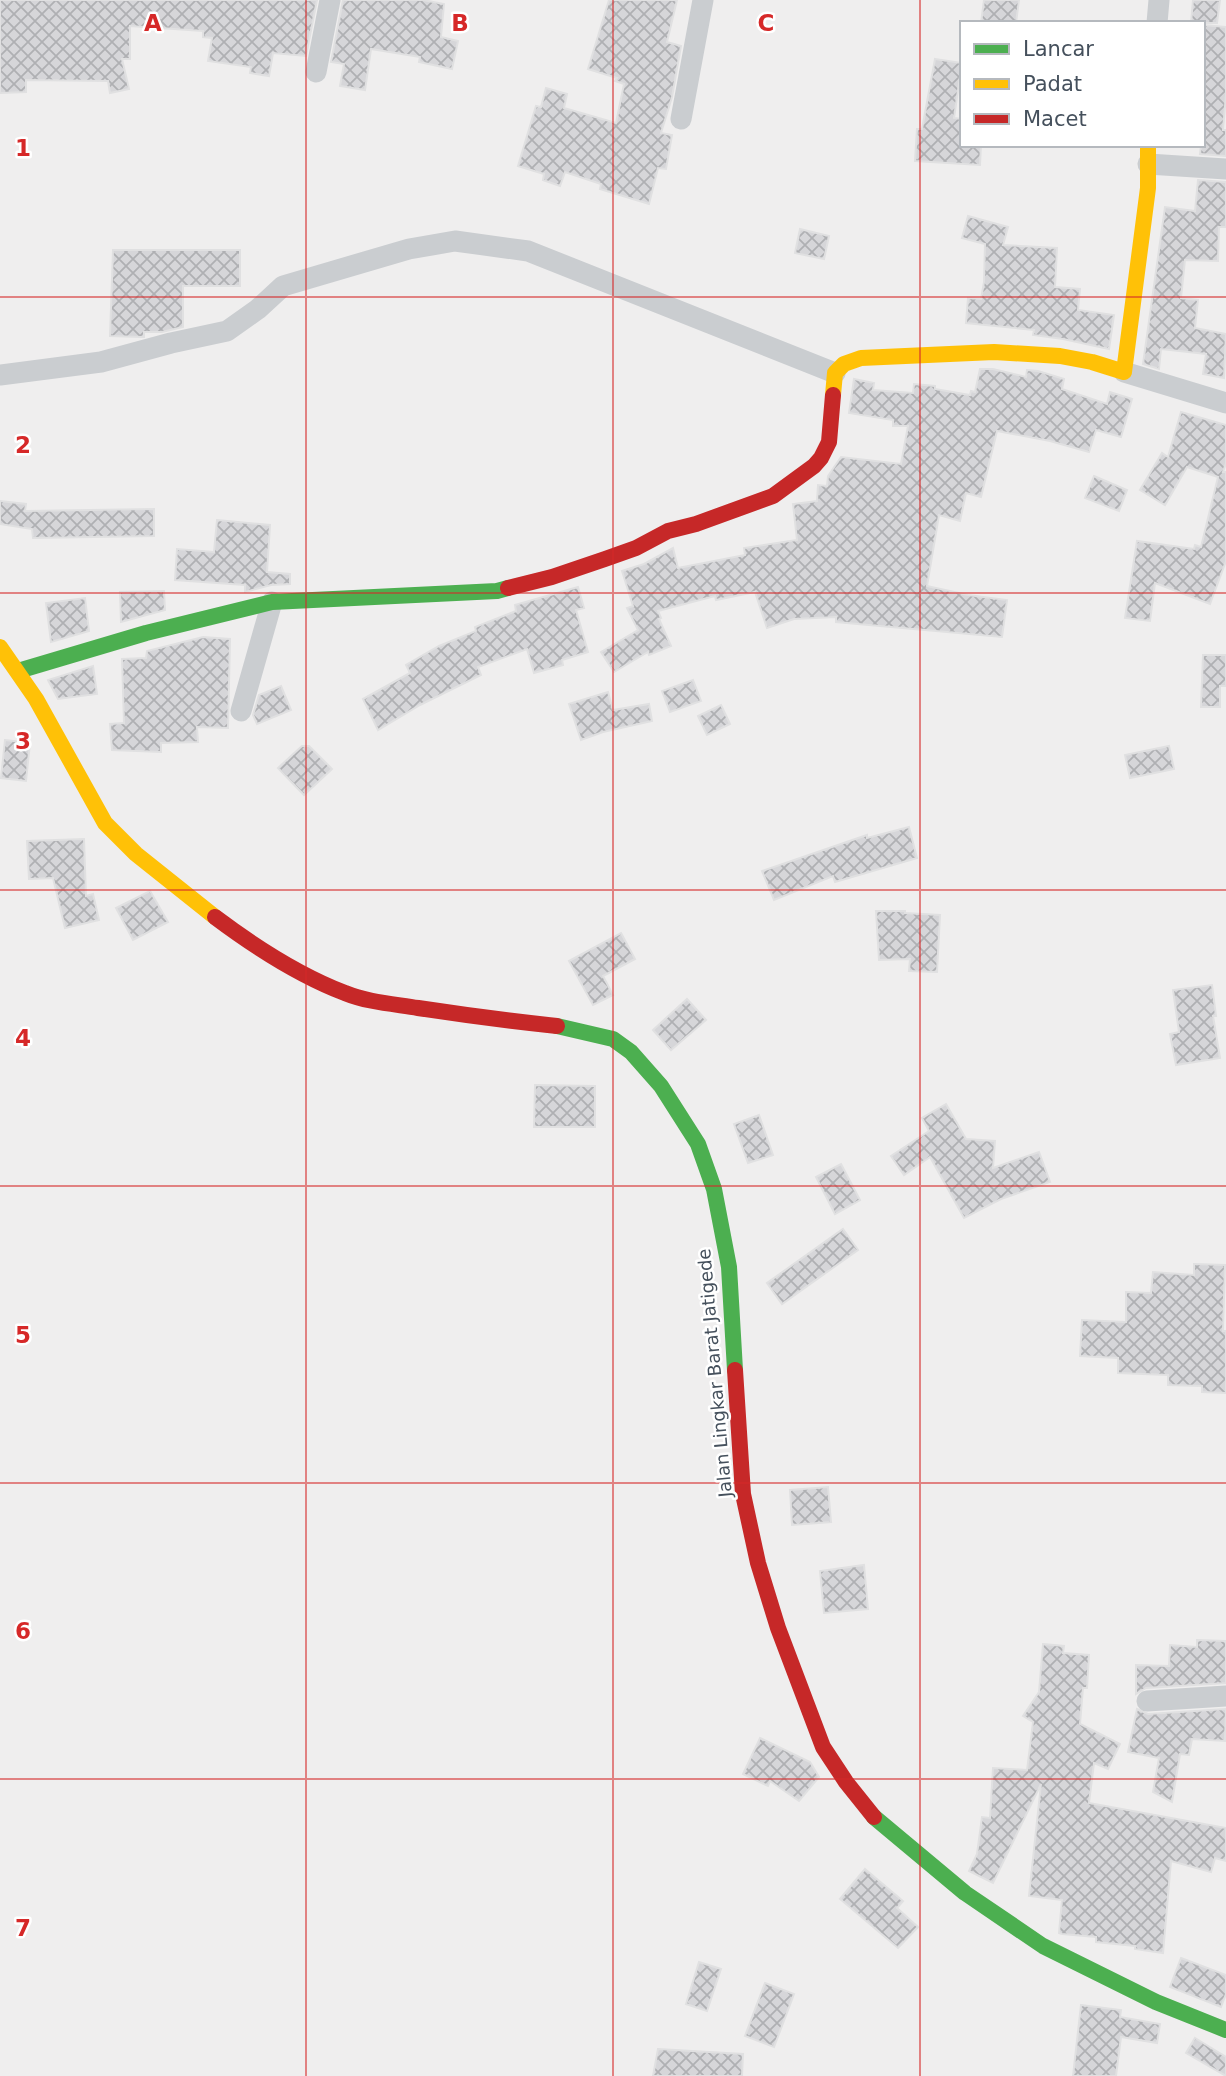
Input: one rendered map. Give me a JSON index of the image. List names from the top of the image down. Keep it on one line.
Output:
{"streets":{"main road":["Jalan Lingkar Barat Jatigede"]},"legend":["Lancar","Padat","Macet"],"grid":{"columns":["A","B","C"],"rows":["1","2","3","4","5","6","7"]}}
